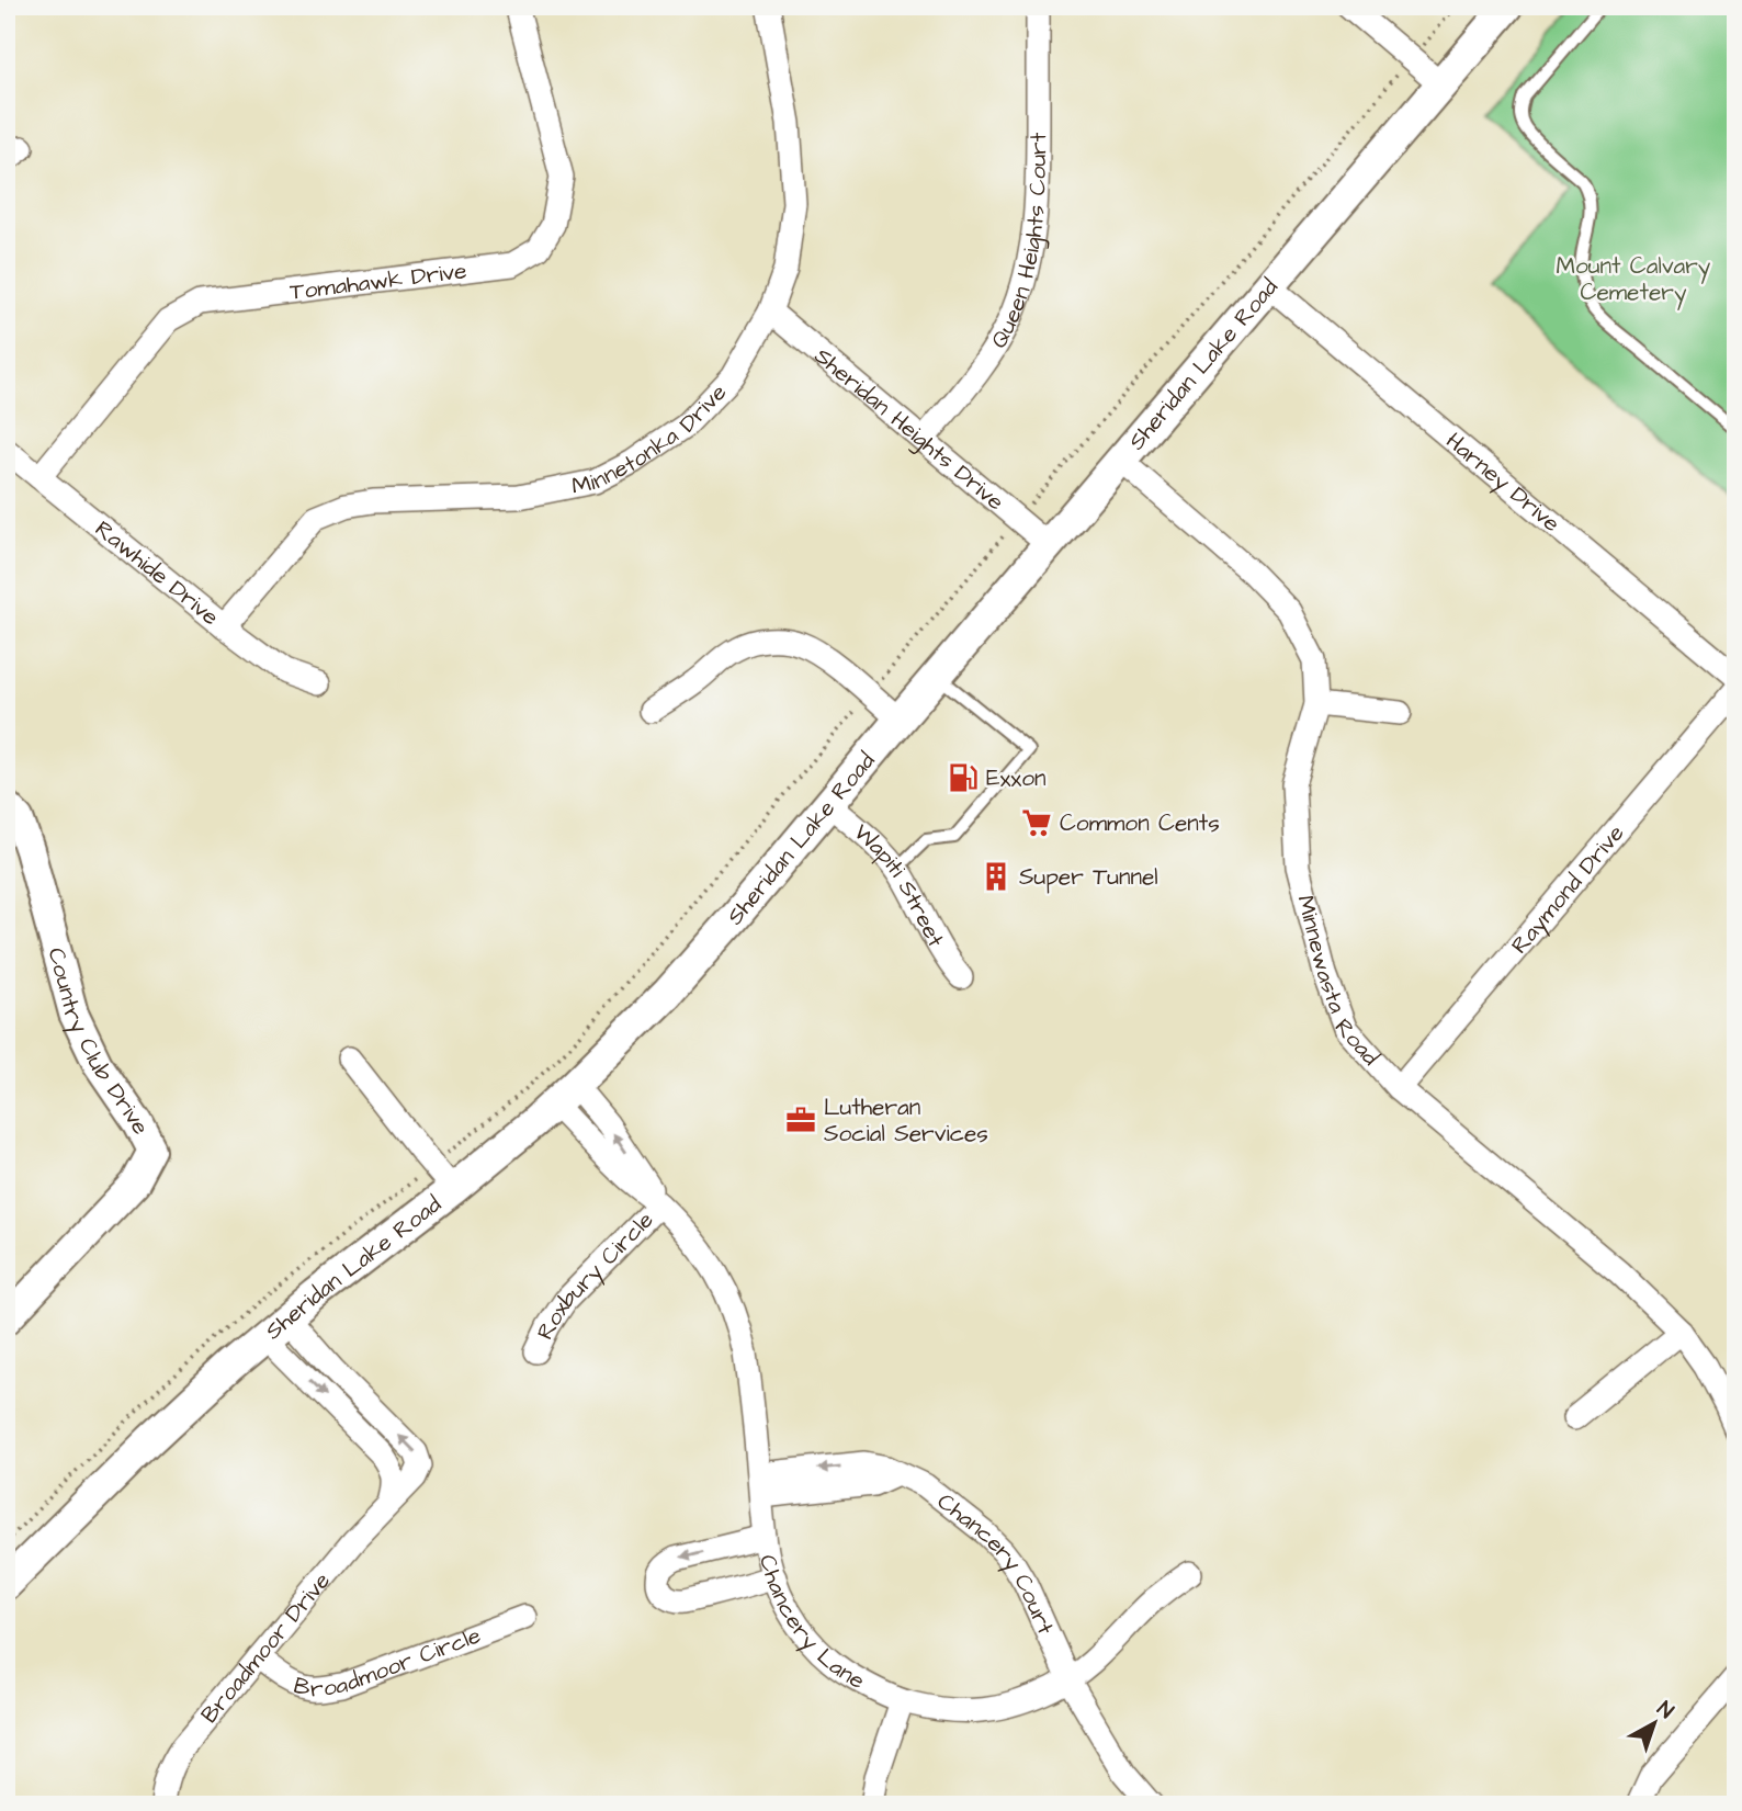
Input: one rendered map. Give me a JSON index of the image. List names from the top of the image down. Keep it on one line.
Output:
{"streets":{"main road":["Sheridan Lake Road"],"street":["Queen Heights Court","Tomahawk Drive","Sheridan Heights Drive","Minnetonka Drive","Harney Drive","Rawhide Drive","Wapiti Street","Raymond Drive","Minnewasta Road","Country Club Drive","Roxbury Circle","Chancery Court","Chancery Lane","Broadmoor Drive","Broadmoor Circle"]},"crossings":[["Queen Heights Court","Sheridan Heights Drive"],["Tomahawk Drive","Rawhide Drive"],["Sheridan Lake Road","Sheridan Heights Drive"],["Sheridan Lake Road","Harney Drive"],["Sheridan Lake Road","Wapiti Street"],["Sheridan Lake Road","Minnewasta Road"],["Sheridan Lake Road","Chancery Lane"],["Sheridan Lake Road","Broadmoor Drive"],["Sheridan Heights Drive","Minnetonka Drive"],["Minnetonka Drive","Rawhide Drive"],["Raymond Drive","Minnewasta Road"],["Roxbury Circle","Chancery Lane"],["Chancery Court","Chancery Lane"],["Broadmoor Drive","Broadmoor Circle"]],"parks":["Mount Calvary Cemetery"],"places":{"fuel station":["Exxon"],"supermarket":["Common Cents"],"building":["Super Tunnel"],"office":["Lutheran Social Services"]},"north":"top right"}
